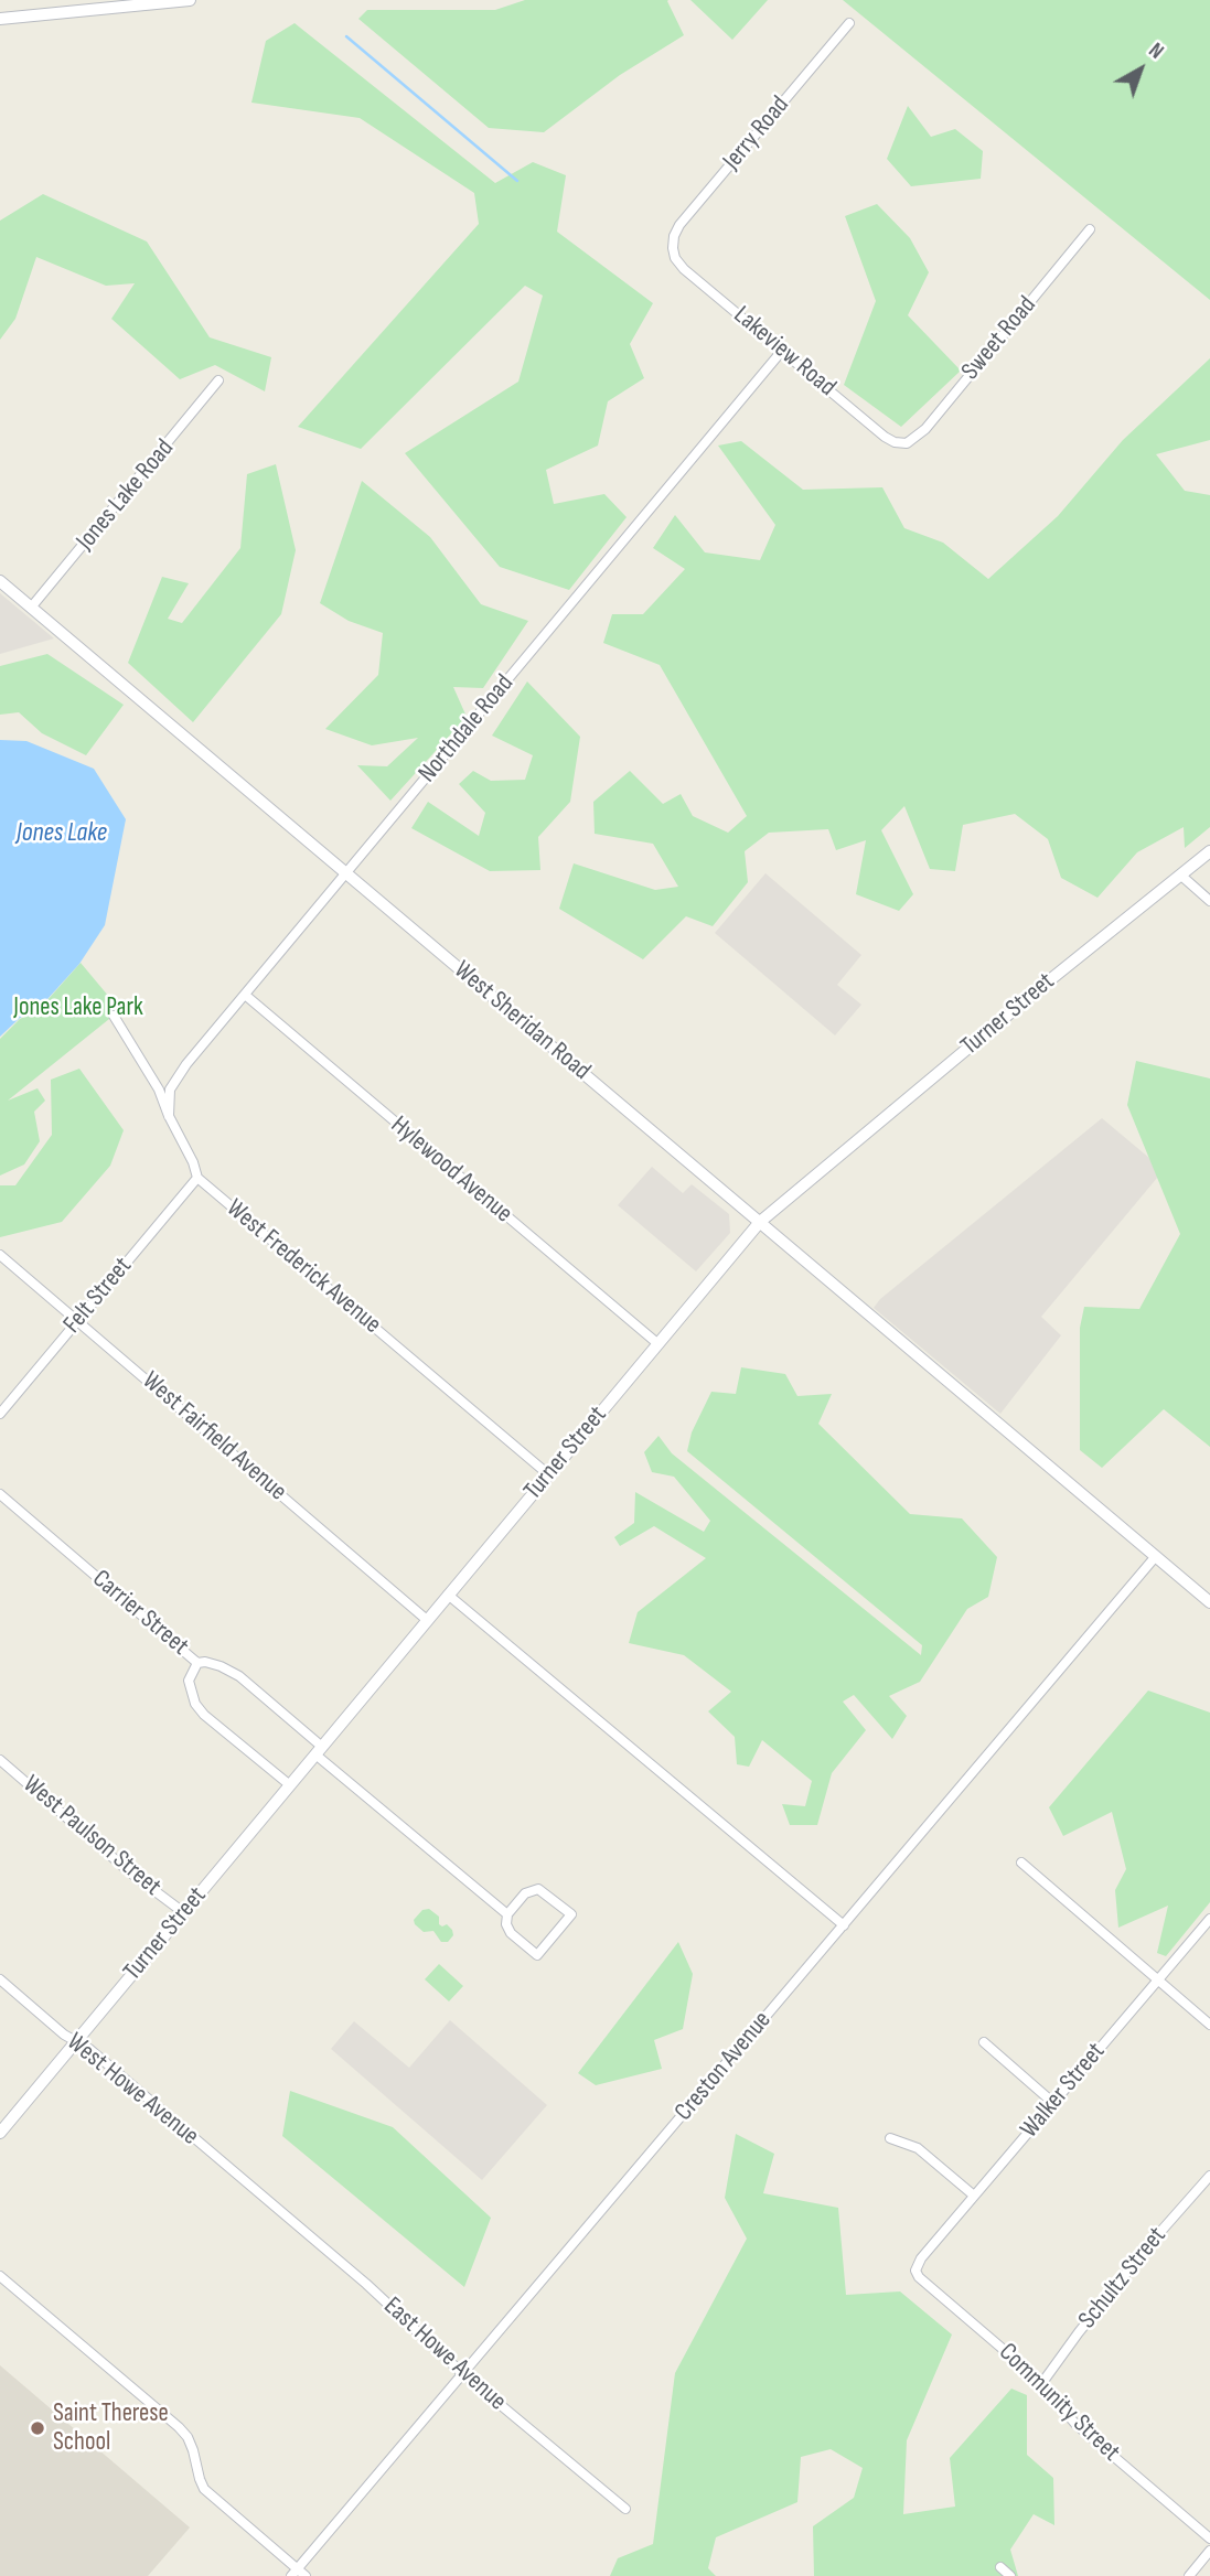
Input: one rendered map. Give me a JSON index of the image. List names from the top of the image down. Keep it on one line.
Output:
{"streets":{"street":["Jerry Road","Sweet Road","Lakeview Road","Jones Lake Road","Northdale Road","Turner Street","West Sheridan Road","Hylewood Avenue","West Frederick Avenue","Felt Street","West Fairfield Avenue","Carrier Street","West Paulson Street","Creston Avenue","West Howe Avenue","Walker Street","Schultz Street","East Howe Avenue","Community Street"]},"crossings":[["Jerry Road","Lakeview Road"],["Sweet Road","Lakeview Road"],["Lakeview Road","Northdale Road"],["Jones Lake Road","West Sheridan Road"],["Northdale Road","West Sheridan Road"],["Northdale Road","Hylewood Avenue"],["Northdale Road","West Frederick Avenue"],["Turner Street","West Sheridan Road"],["Turner Street","Hylewood Avenue"],["Turner Street","West Frederick Avenue"],["Turner Street","West Fairfield Avenue"],["Turner Street","Carrier Street"],["Turner Street","West Paulson Street"],["Turner Street","West Howe Avenue"],["West Sheridan Road","Creston Avenue"],["West Frederick Avenue","Felt Street"],["Felt Street","West Fairfield Avenue"],["Creston Avenue","East Howe Avenue"],["West Howe Avenue","East Howe Avenue"],["Walker Street","Community Street"],["Schultz Street","Community Street"]],"water":["Jones Lake"],"parks":["Jones Lake Park"],"places":["Saint Therese School"],"north":"top right"}
